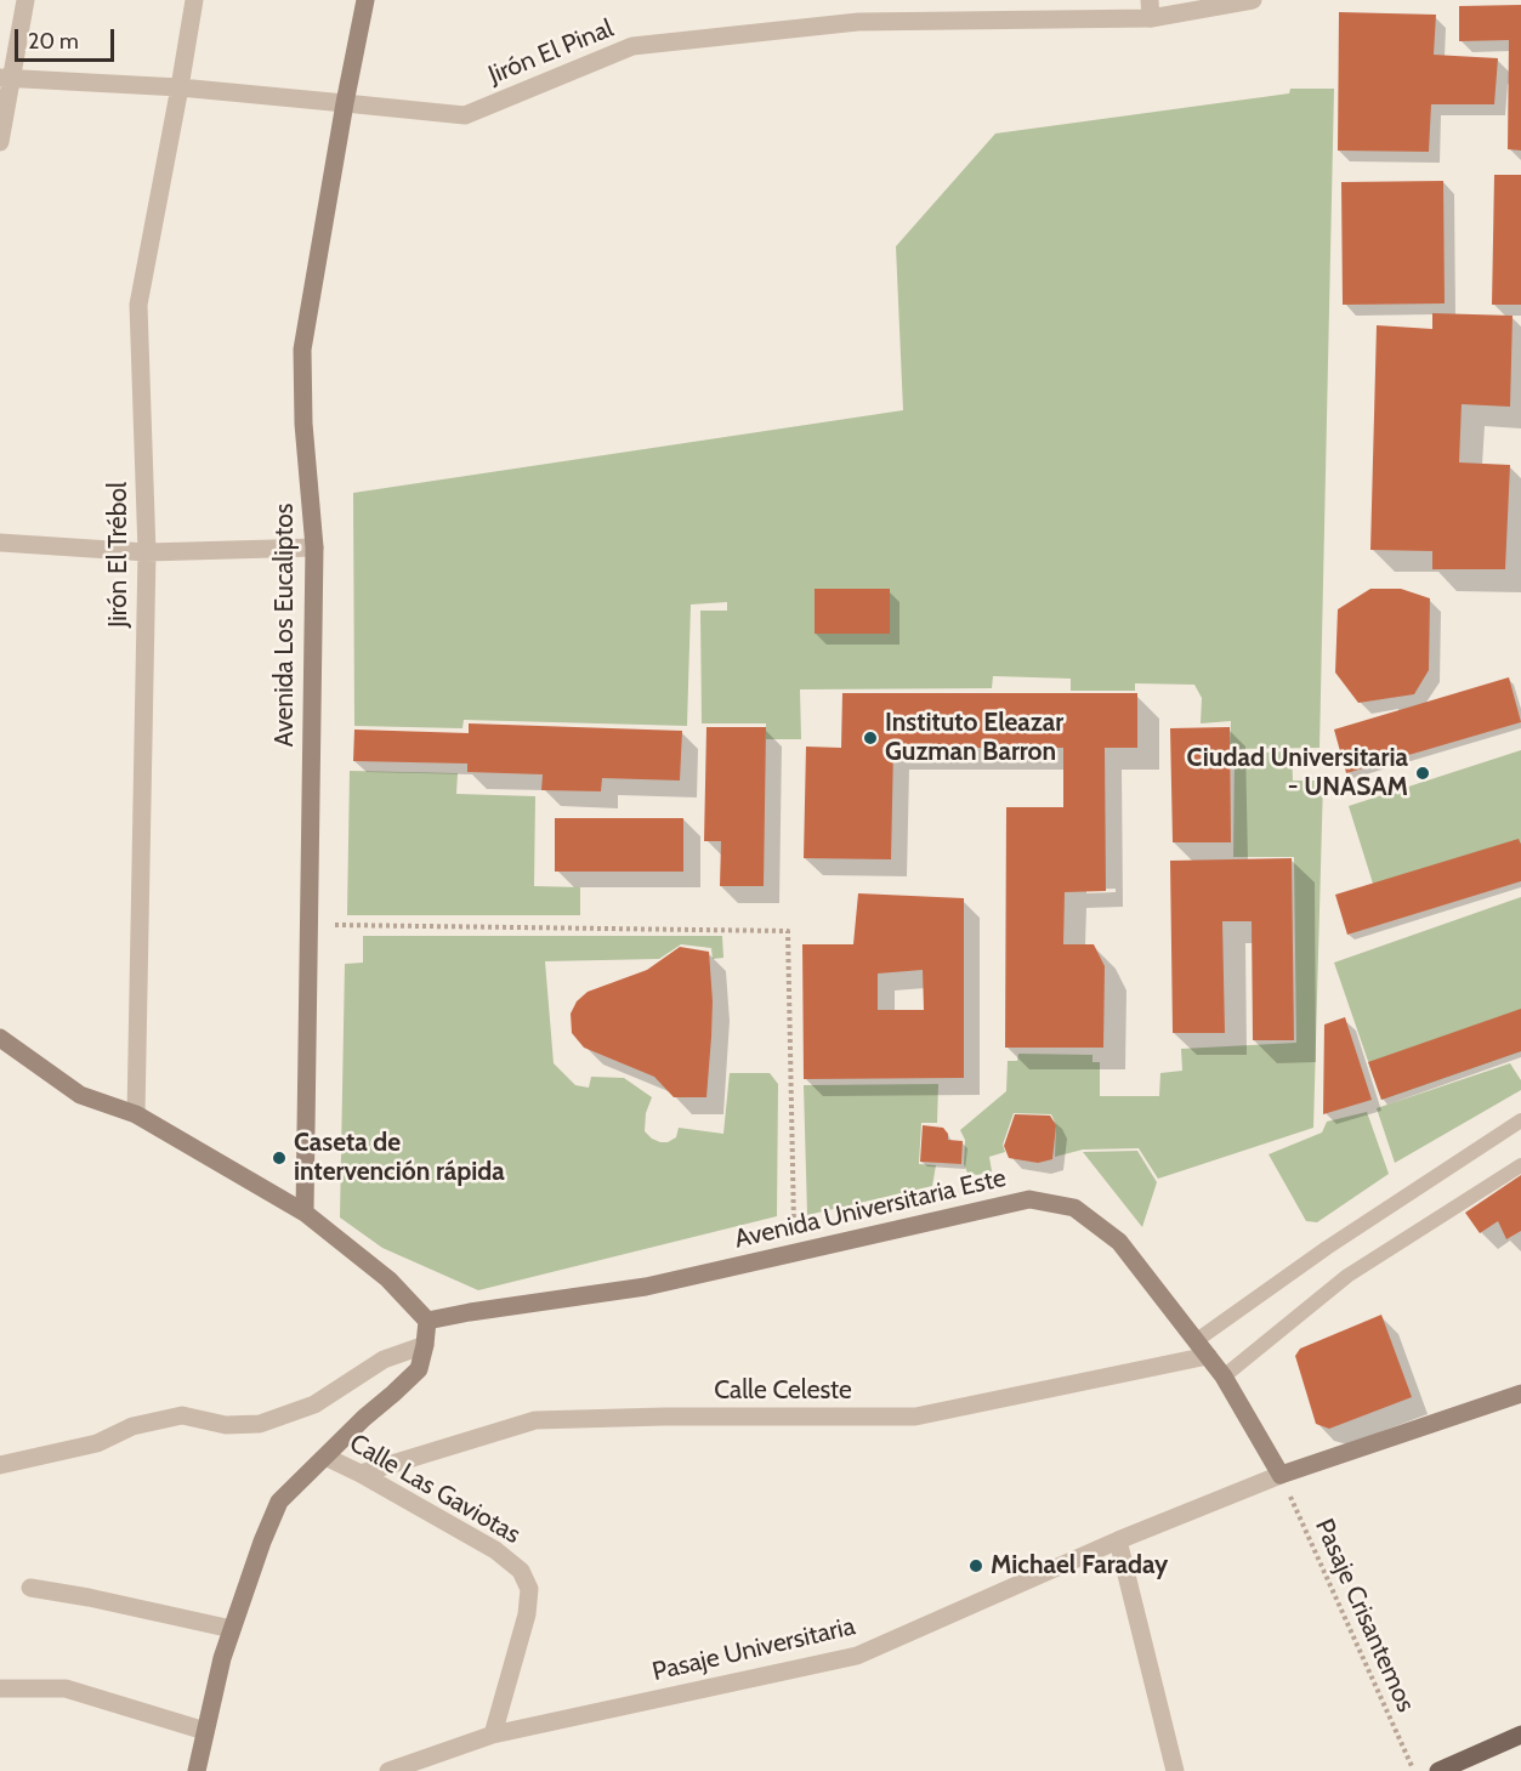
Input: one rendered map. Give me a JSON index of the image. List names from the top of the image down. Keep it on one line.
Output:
{"streets":{"main road":["Avenida Los Eucaliptos","Avenida Universitaria Este"],"street":["Jirón El Pinal","Jirón El Trébol","Calle Celeste","Calle Las Gaviotas","Pasaje Universitaria"],"path":["Pasaje Crisantemos"]},"crossings":[["Jirón El Pinal","Jirón El Trébol"],["Jirón El Pinal","Avenida Los Eucaliptos"],["Avenida Universitaria Este","Calle Celeste"],["Avenida Universitaria Este","Pasaje Crisantemos"],["Avenida Universitaria Este","Pasaje Universitaria"],["Calle Celeste","Calle Las Gaviotas"],["Calle Las Gaviotas","Pasaje Universitaria"],["Pasaje Crisantemos","Pasaje Universitaria"]],"places":["Instituto Eleazar Guzman Barron","Ciudad Universitaria - UNASAM","Caseta de intervención rápida","Michael Faraday"],"scale_bar":"20 m"}
